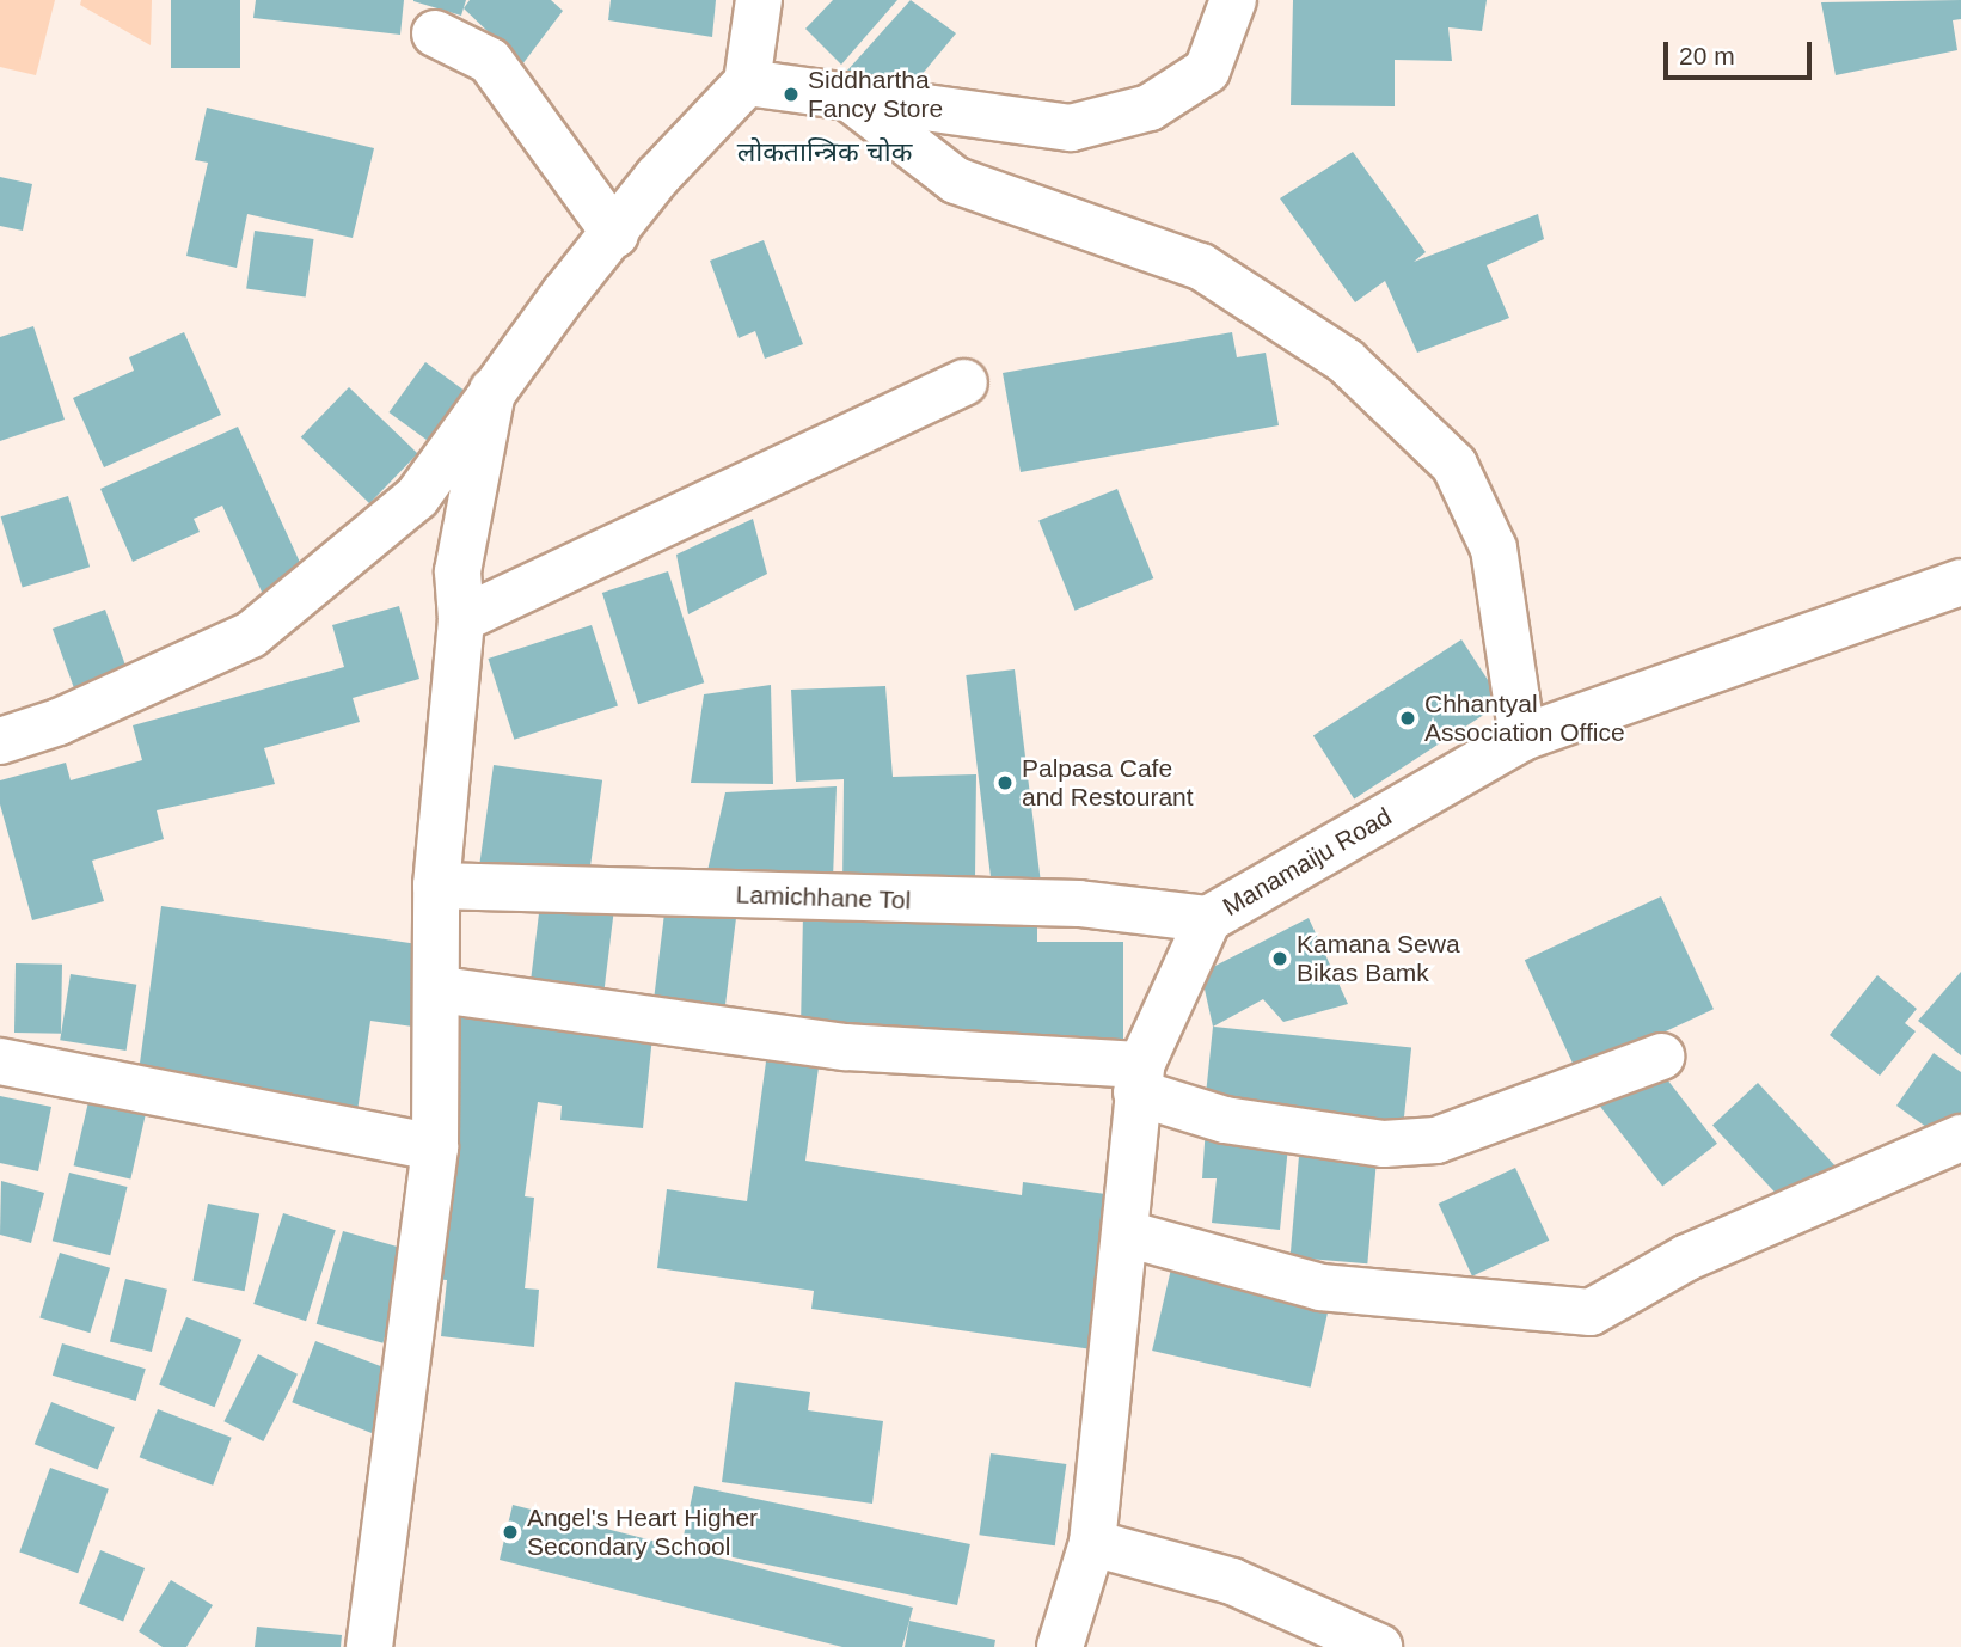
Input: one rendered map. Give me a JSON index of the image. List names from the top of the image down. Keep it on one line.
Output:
{"streets":{"street":["Manamaiju Road","Lamichhane Tol"]},"crossings":[["Manamaiju Road","Lamichhane Tol"]],"districts":["लोकतान्त्रिक चोक"],"places":["Siddhartha Fancy Store","Chhantyal Association Office","Palpasa Cafe and Restourant","Kamana Sewa Bikas Bamk","Angel's Heart Higher Secondary School"],"scale_bar":"20 m"}
